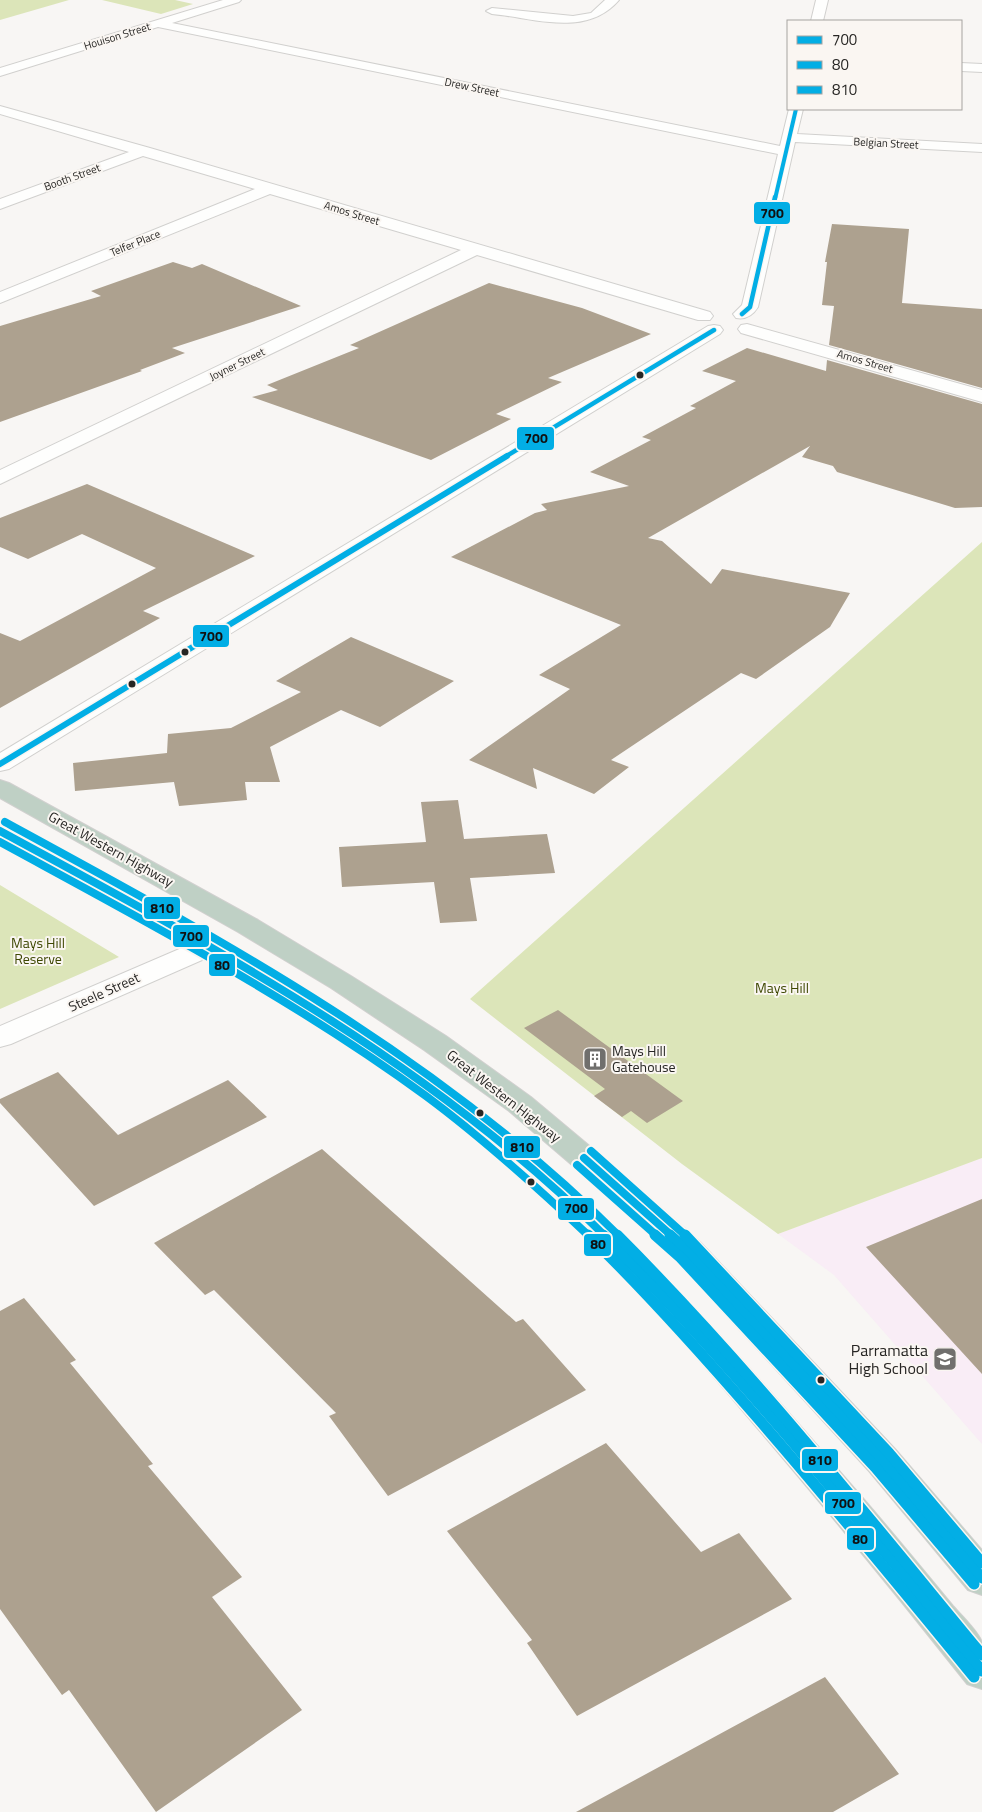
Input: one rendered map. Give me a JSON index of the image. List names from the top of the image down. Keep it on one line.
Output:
{"streets":{"highway":["Great Western Highway"],"street":["Houison Street","Drew Street","Belgian Street","Booth Street","Amos Street","Telfer Place","Joyner Street","Steele Street"]},"crossings":[["Houison Street","Drew Street"],["Drew Street","Belgian Street"],["Booth Street","Amos Street"],["Amos Street","Telfer Place"],["Amos Street","Joyner Street"]],"parks":["Mays Hill Reserve","Mays Hill"],"places":{"building":["Mays Hill Gatehouse"],"school or university":["Parramatta High School"]},"lines":["transit line 700","transit line 810","transit line 80"],"legend":["700","80","810"]}
